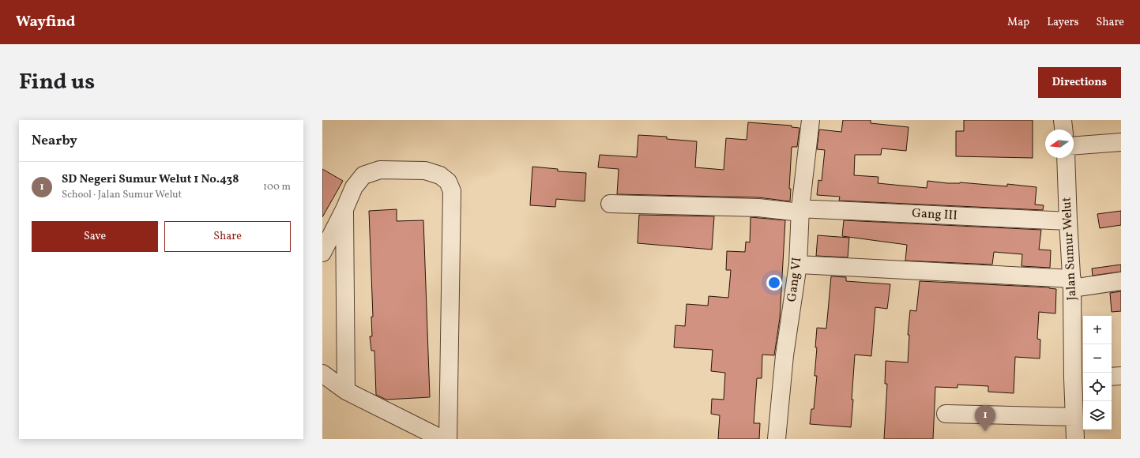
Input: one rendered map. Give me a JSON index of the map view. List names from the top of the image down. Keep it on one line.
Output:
{"streets":{"street":["Gang III","Jalan Sumur Welut","Gang VI"]},"crossings":[["Gang III","Jalan Sumur Welut"],["Gang III","Gang VI"]],"north":"left","page":{"header":"Wayfind","nav":["Map","Layers","Share"],"title":"Find us","buttons":["Directions",["Save","Share"]],"heading":"Nearby","list":[{"mark":"1","name":"SD Negeri Sumur Welut 1 No.438","note":"School · Jalan Sumur Welut","value":"100 m"}],"map_buttons":["+","−"],"pins":"1"}}
